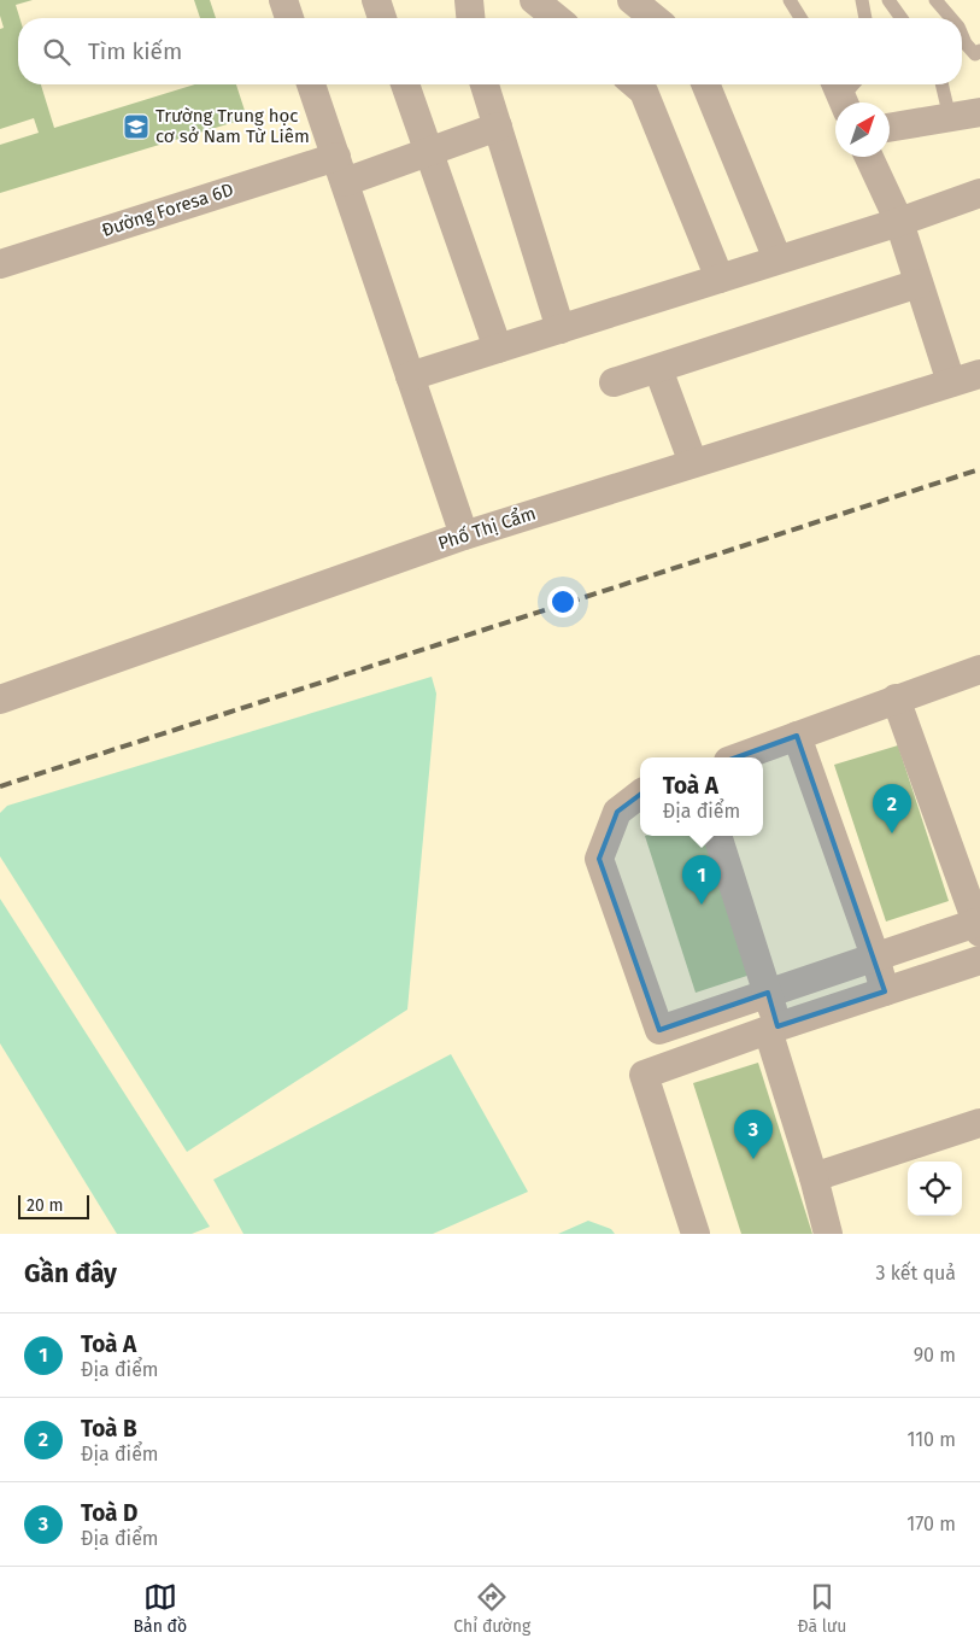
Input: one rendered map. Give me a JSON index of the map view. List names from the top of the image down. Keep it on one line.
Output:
{"streets":{"street":["Đường Foresa 6D","Phố Thị Cẩm"]},"places":{"school or university":["Trường Trung học cơ sở Nam Từ Liêm"]},"scale_bar":"20 m","north":"top right","page":{"search":"Tìm kiếm","popup":["Toà A","Địa điểm"],"pins":["2","1","3"],"scale":"20 m","heading":["Gần đây","3 kết quả"],"list":[{"mark":"1","name":"Toà A","note":"Địa điểm","value":"90 m"},{"mark":"2","name":"Toà B","note":"Địa điểm","value":"110 m"},{"mark":"3","name":"Toà D","note":"Địa điểm","value":"170 m"}],"nav":["Bản đồ","Chỉ đường","Đã lưu"]}}
